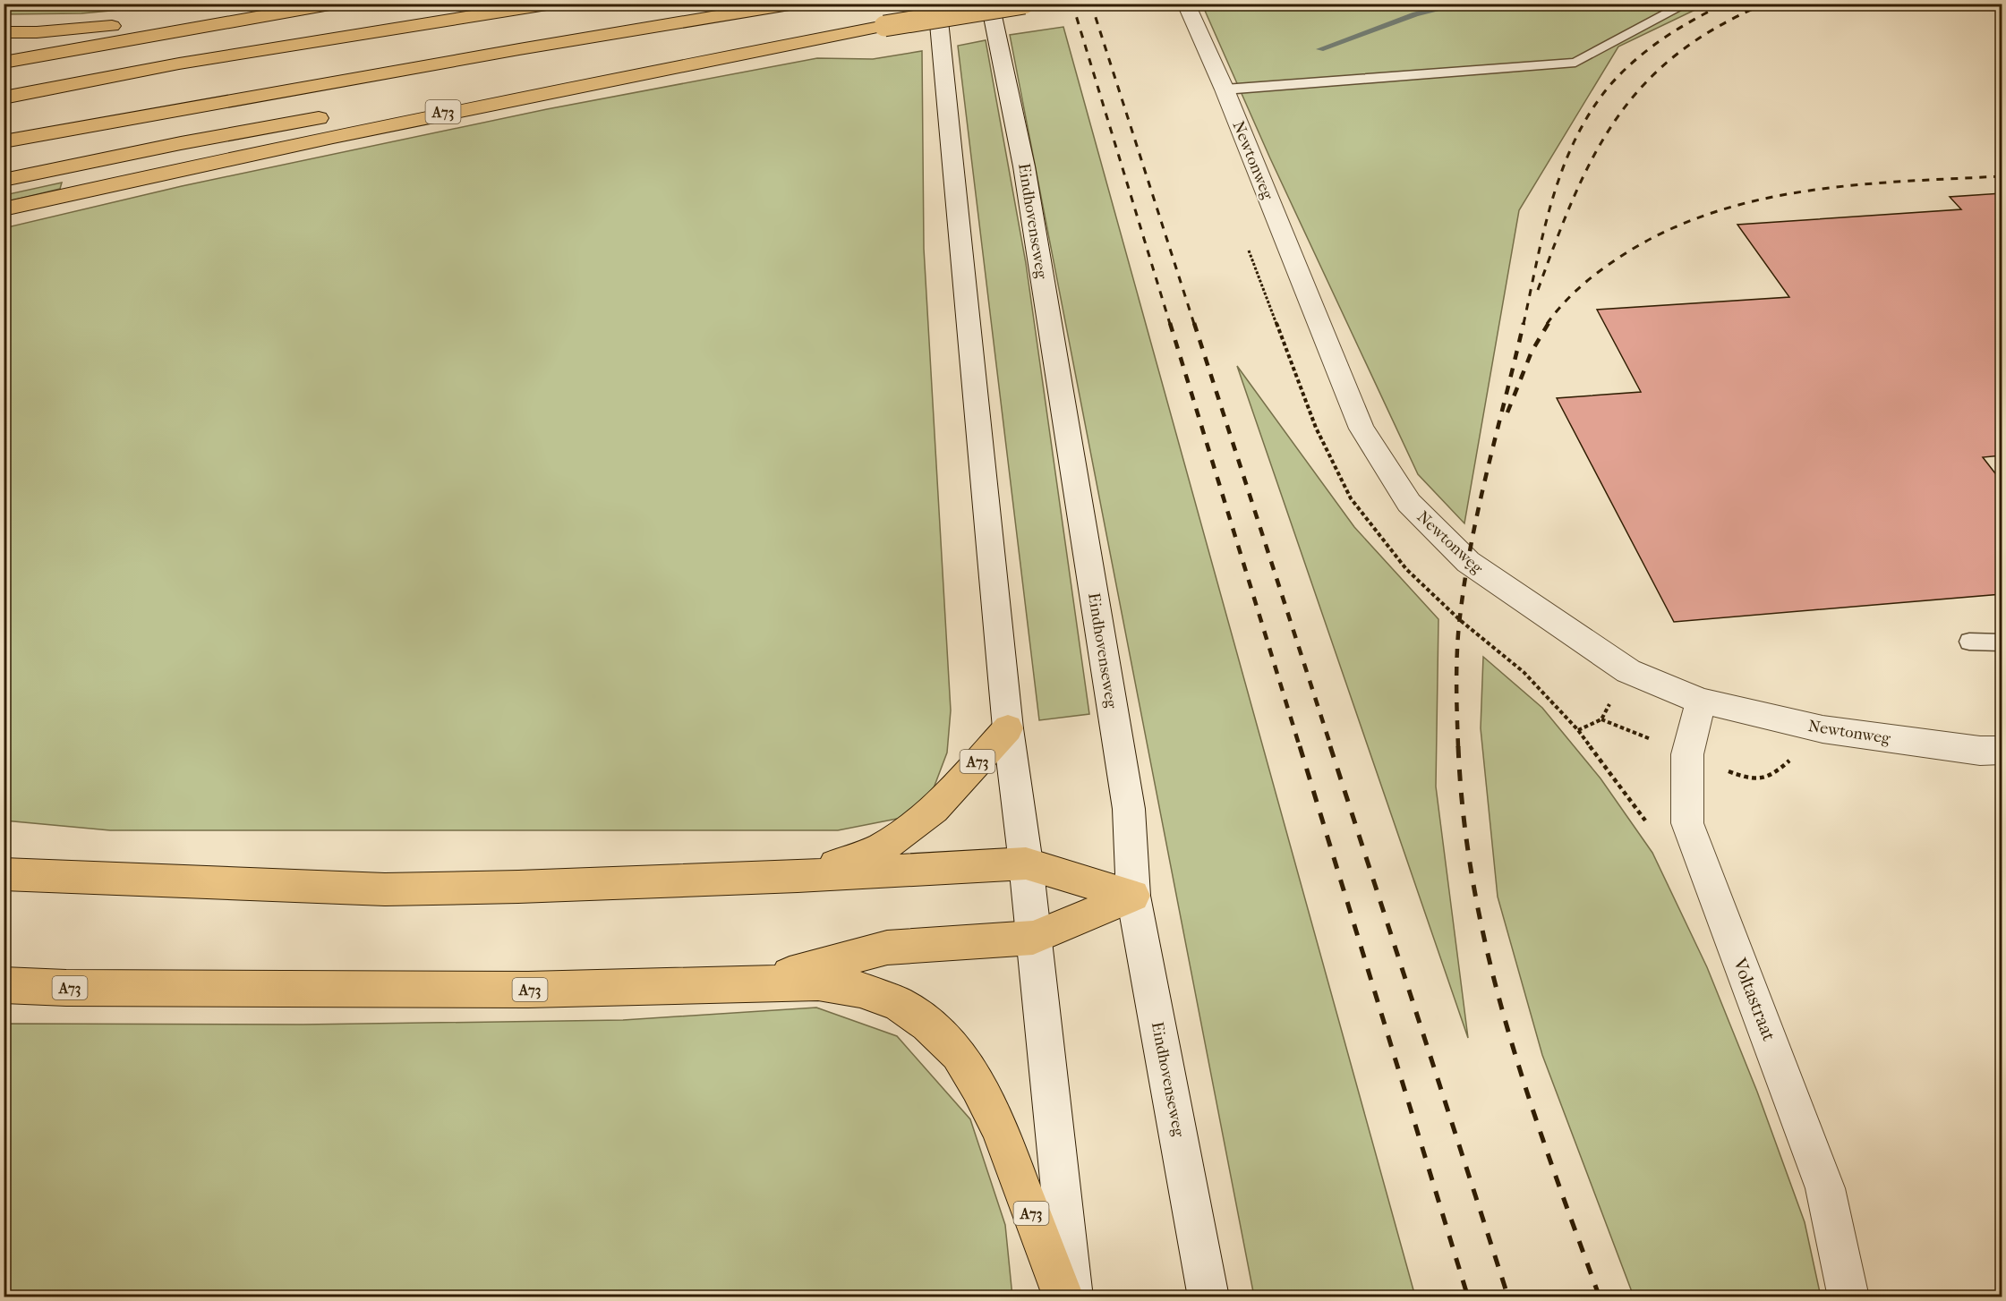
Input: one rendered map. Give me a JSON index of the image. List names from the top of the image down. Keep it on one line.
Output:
{"streets":{"highway":["A73"],"main road":["Newtonweg","Eindhovenseweg","Voltastraat"]},"crossings":[["A73","Eindhovenseweg"],["Newtonweg","Voltastraat"]]}
